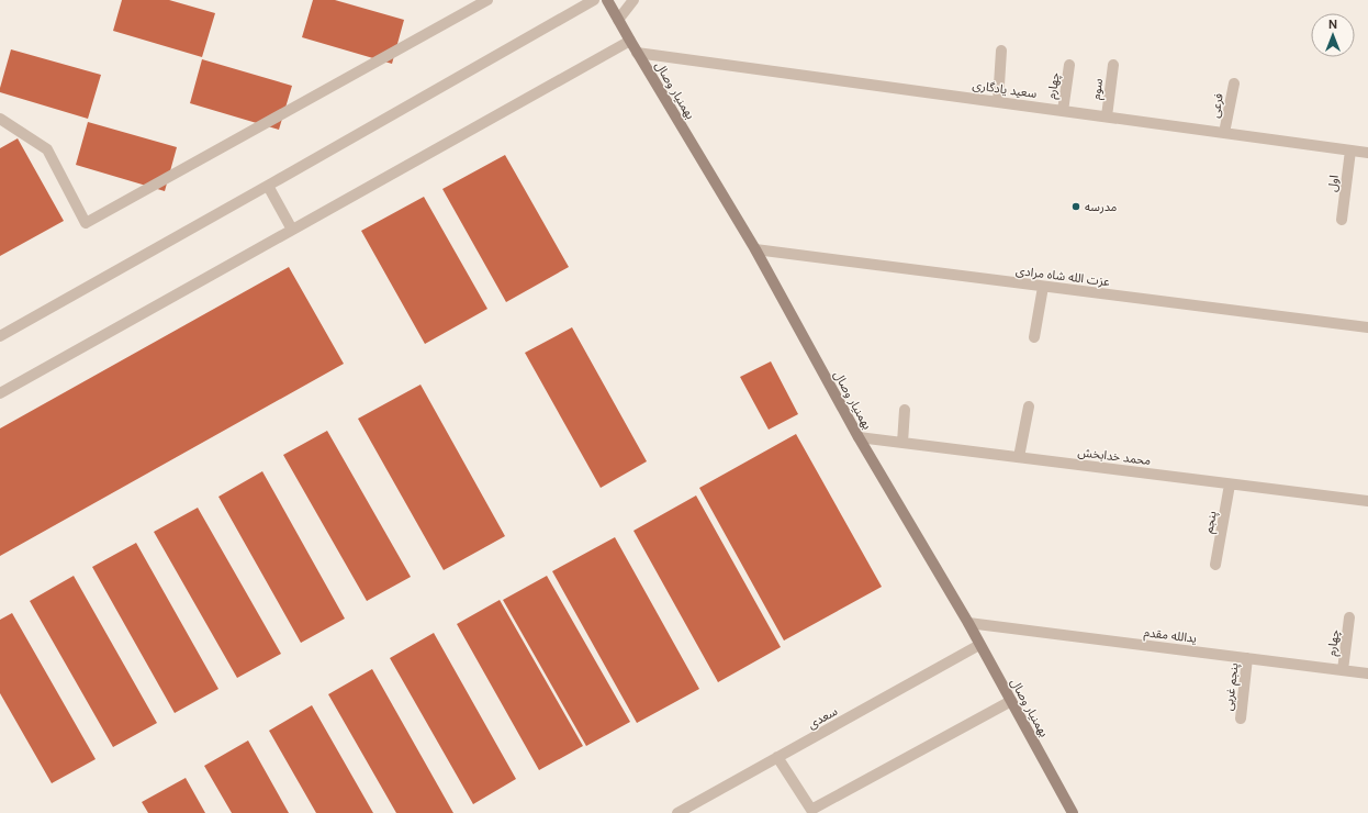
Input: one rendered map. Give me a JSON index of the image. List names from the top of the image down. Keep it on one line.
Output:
{"streets":{"main road":["بهمنیار وصال"],"street":["چهارم","سعید یادگاری","سوم","فرعی","اول","عزت الله شاه مرادی","محمد خدابخش","پنجم","یدالله مقدم","پنجم غربی","سعدی"]},"crossings":[["چهارم","سعید یادگاری"],["چهارم","یدالله مقدم"],["سعید یادگاری","سوم"],["سعید یادگاری","بهمنیار وصال"],["سعید یادگاری","فرعی"],["سعید یادگاری","اول"],["بهمنیار وصال","عزت الله شاه مرادی"],["بهمنیار وصال","محمد خدابخش"],["بهمنیار وصال","یدالله مقدم"],["بهمنیار وصال","سعدی"],["محمد خدابخش","پنجم"],["یدالله مقدم","پنجم غربی"]],"places":["مدرسه"],"north":"top"}
